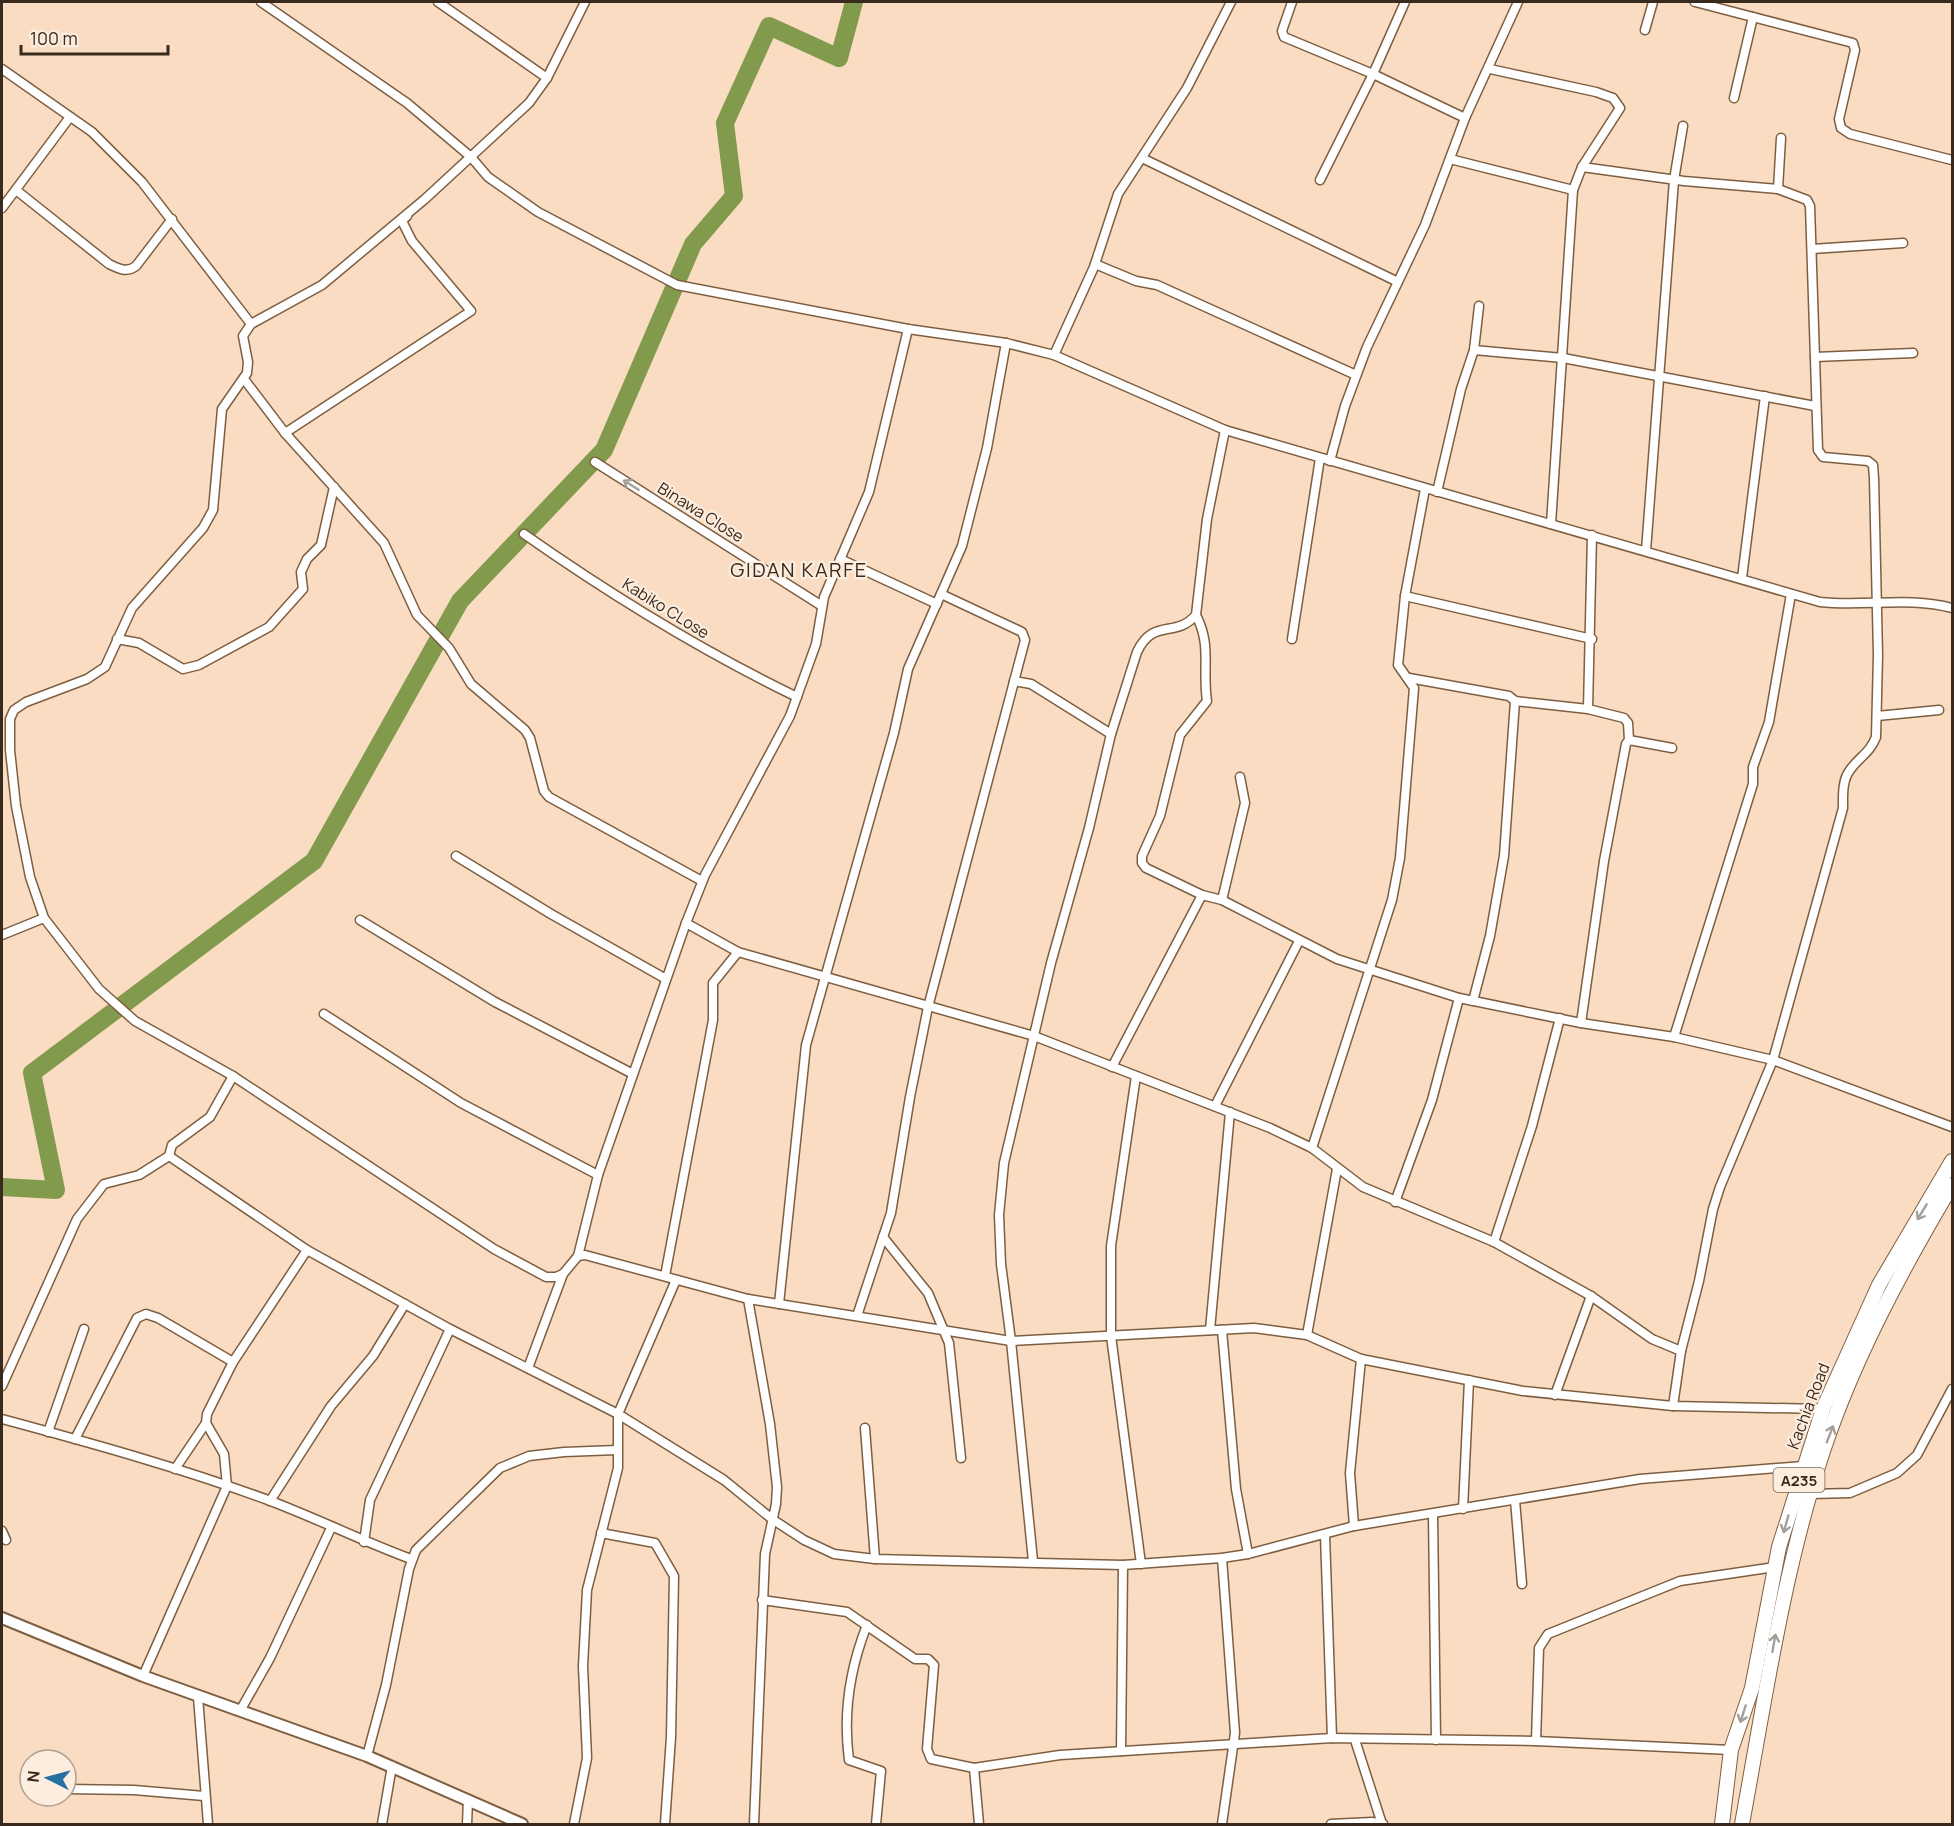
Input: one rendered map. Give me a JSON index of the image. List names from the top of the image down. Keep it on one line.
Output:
{"streets":{"highway":["Kachia Road","A235"],"street":["Binawa Close","Kabiko CLose"]},"one_way":["Binawa Close"],"districts":["GIDAN KARFE"],"scale_bar":"100 m","north":"left"}
